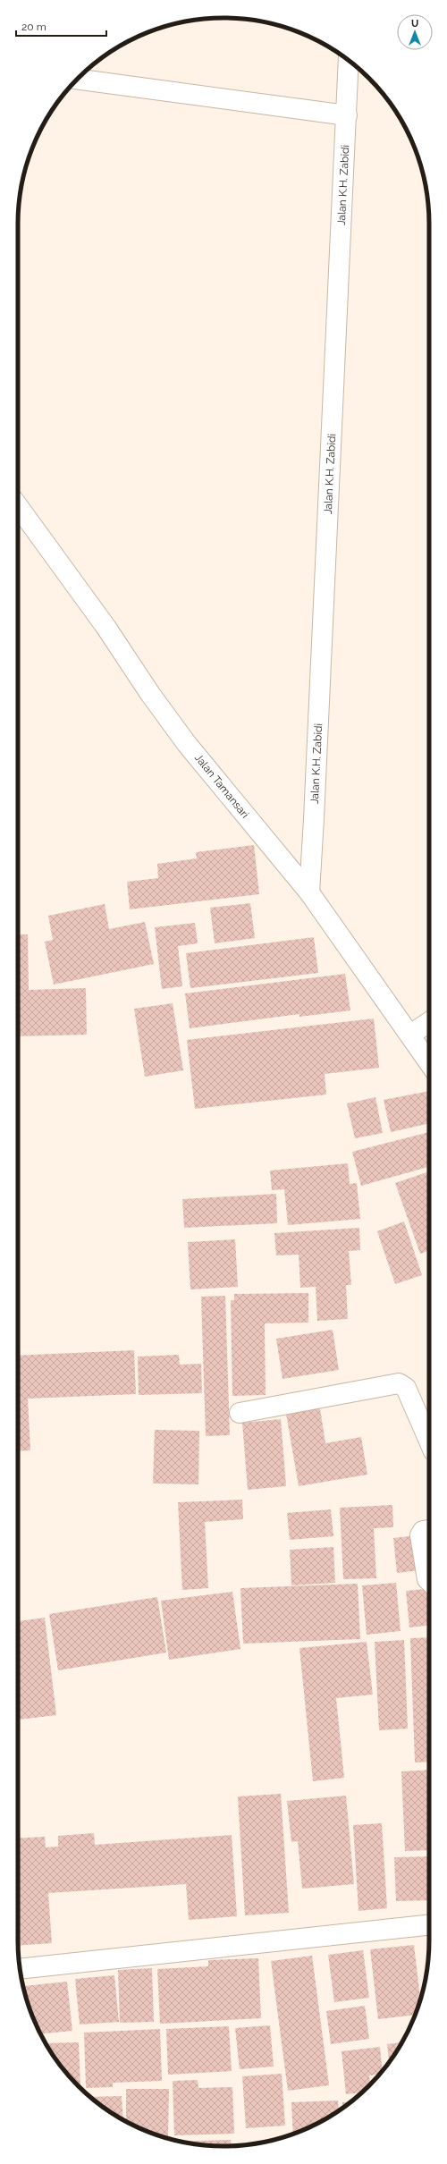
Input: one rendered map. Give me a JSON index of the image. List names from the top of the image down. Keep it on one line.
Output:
{"streets":{"street":["Jalan K.H. Zabidi","Jalan Tamansari"]},"crossings":[["Jalan K.H. Zabidi","Jalan Tamansari"]],"scale_bar":"20 m","north":"top"}
